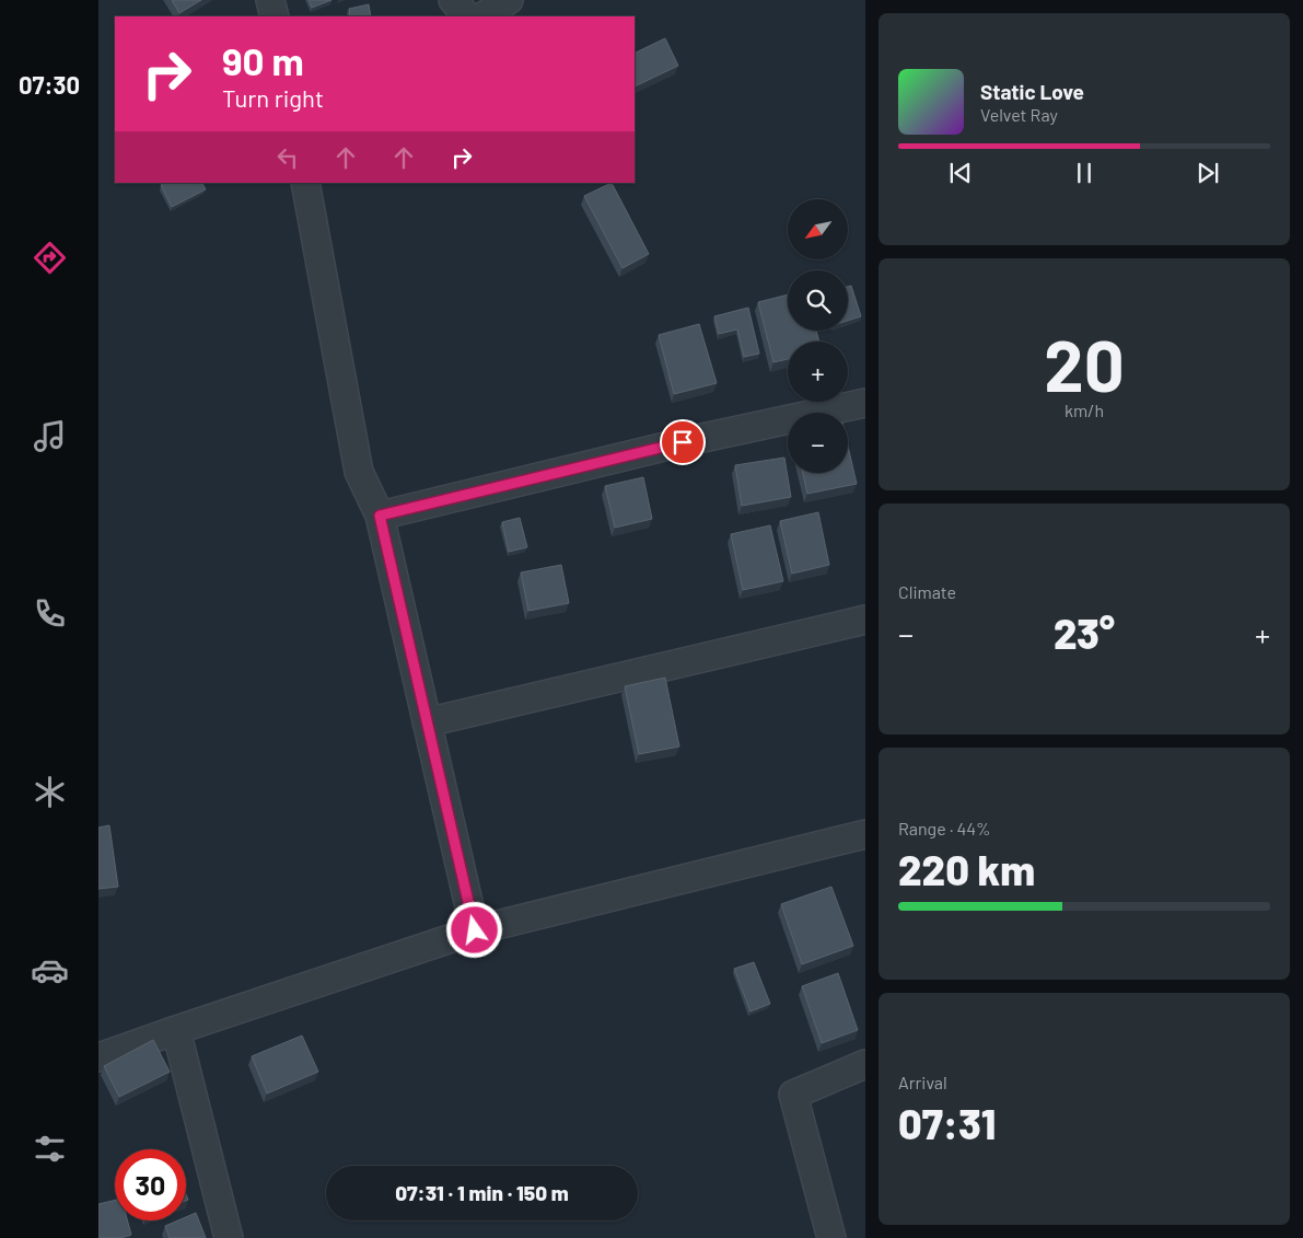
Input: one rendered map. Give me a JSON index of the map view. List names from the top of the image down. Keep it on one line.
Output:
{"north":"bottom left","page":{"tabs":"07:30","turn":["90 m","Turn right"],"song":["Static Love","Velvet Ray"],"map_buttons":["+","−"],"tile":[["20","km/h"],"Climate",["Range · 44%","220 km"],["Arrival","07:31"]],"heat":["−","23°","+"],"limit":"30","trip":"07:31 · 1 min · 150 m"}}
